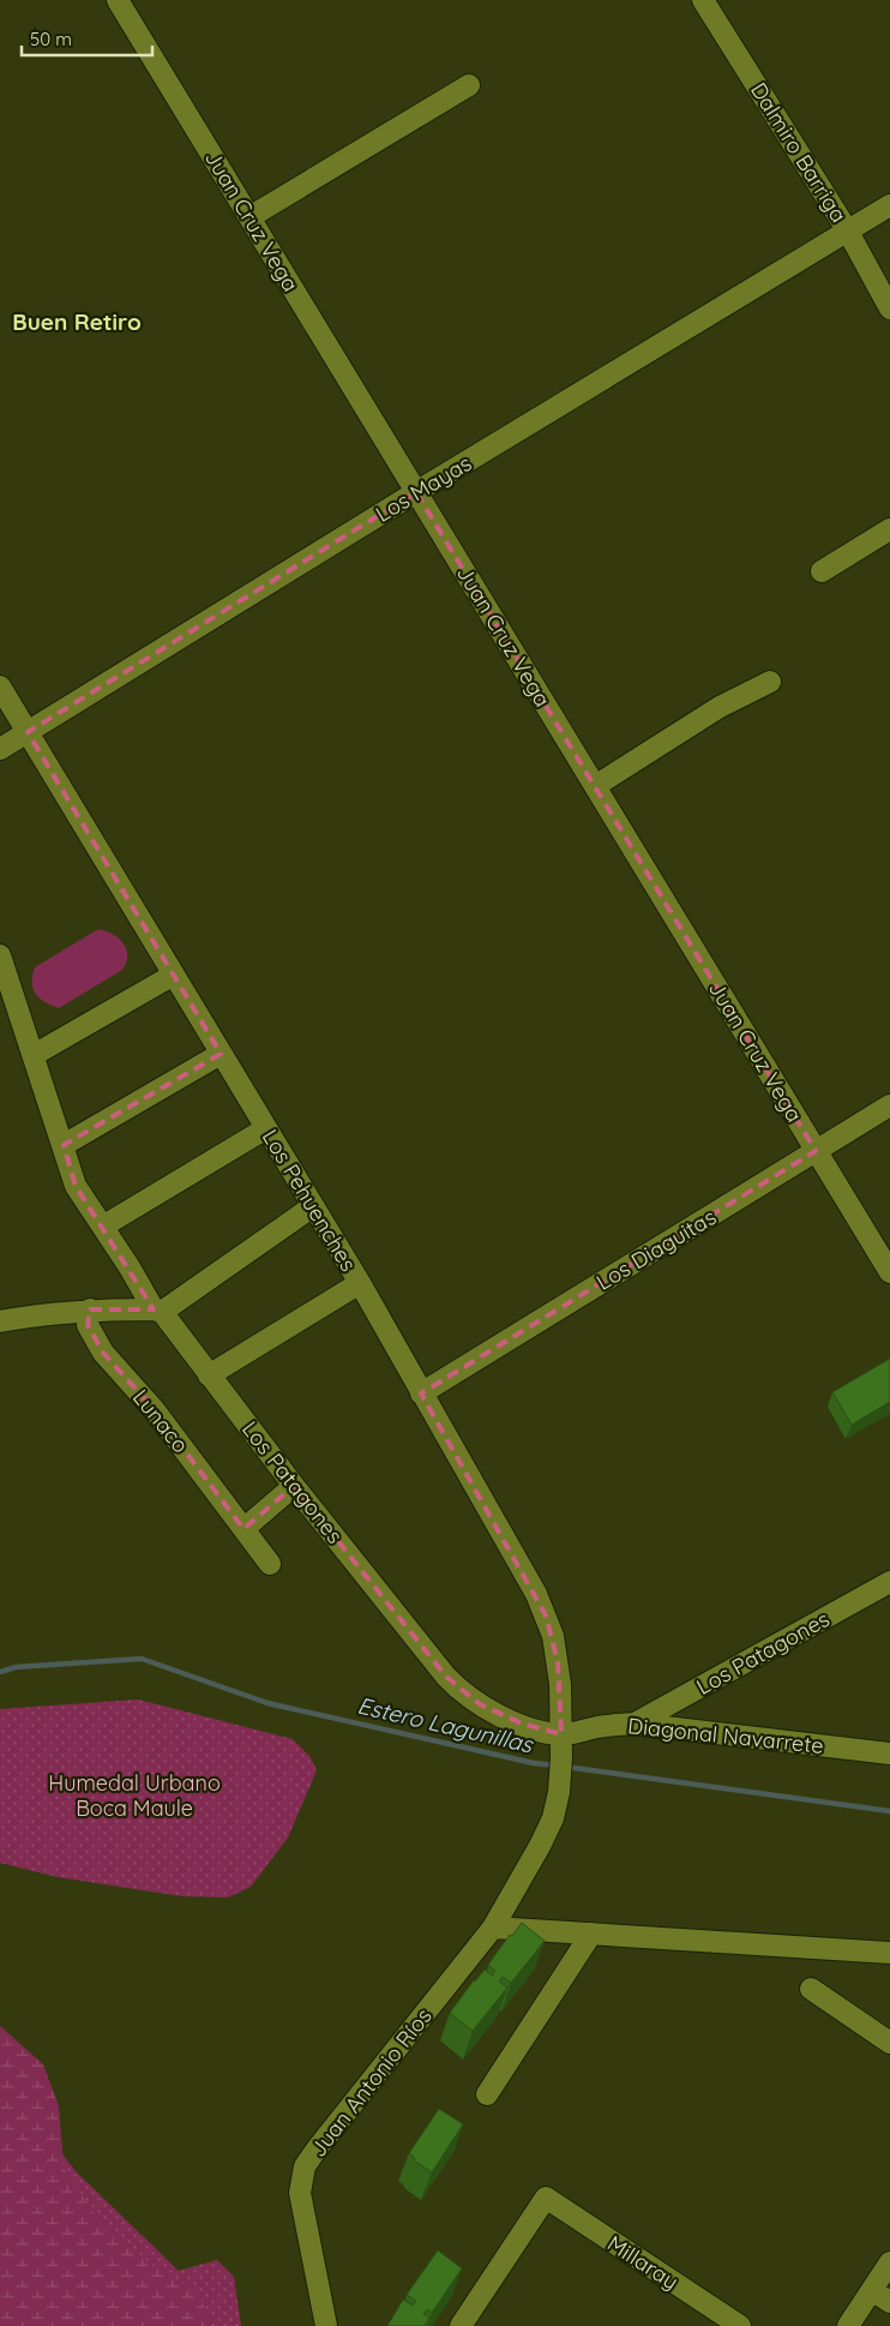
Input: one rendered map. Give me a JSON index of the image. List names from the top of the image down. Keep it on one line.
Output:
{"streets":{"street":["Dalmiro Barriga","Juan Cruz Vega","Los Mayas","Los Pehuenches","Los Diaguitas","Lunaco","Los Patagones","Diagonal Navarrete","Juan Antonio Ríos","Millaray"]},"crossings":[["Dalmiro Barriga","Los Mayas"],["Juan Cruz Vega","Los Mayas"],["Juan Cruz Vega","Los Diaguitas"],["Los Mayas","Los Pehuenches"],["Los Pehuenches","Los Diaguitas"],["Los Pehuenches","Los Patagones"],["Los Pehuenches","Diagonal Navarrete"],["Los Pehuenches","Juan Antonio Ríos"],["Los Patagones","Diagonal Navarrete"],["Los Patagones","Juan Antonio Ríos"],["Diagonal Navarrete","Juan Antonio Ríos"]],"districts":["Buen Retiro"],"water":["Estero Lagunillas"],"parks":["Humedal Urbano Boca Maule"],"scale_bar":"50 m"}
